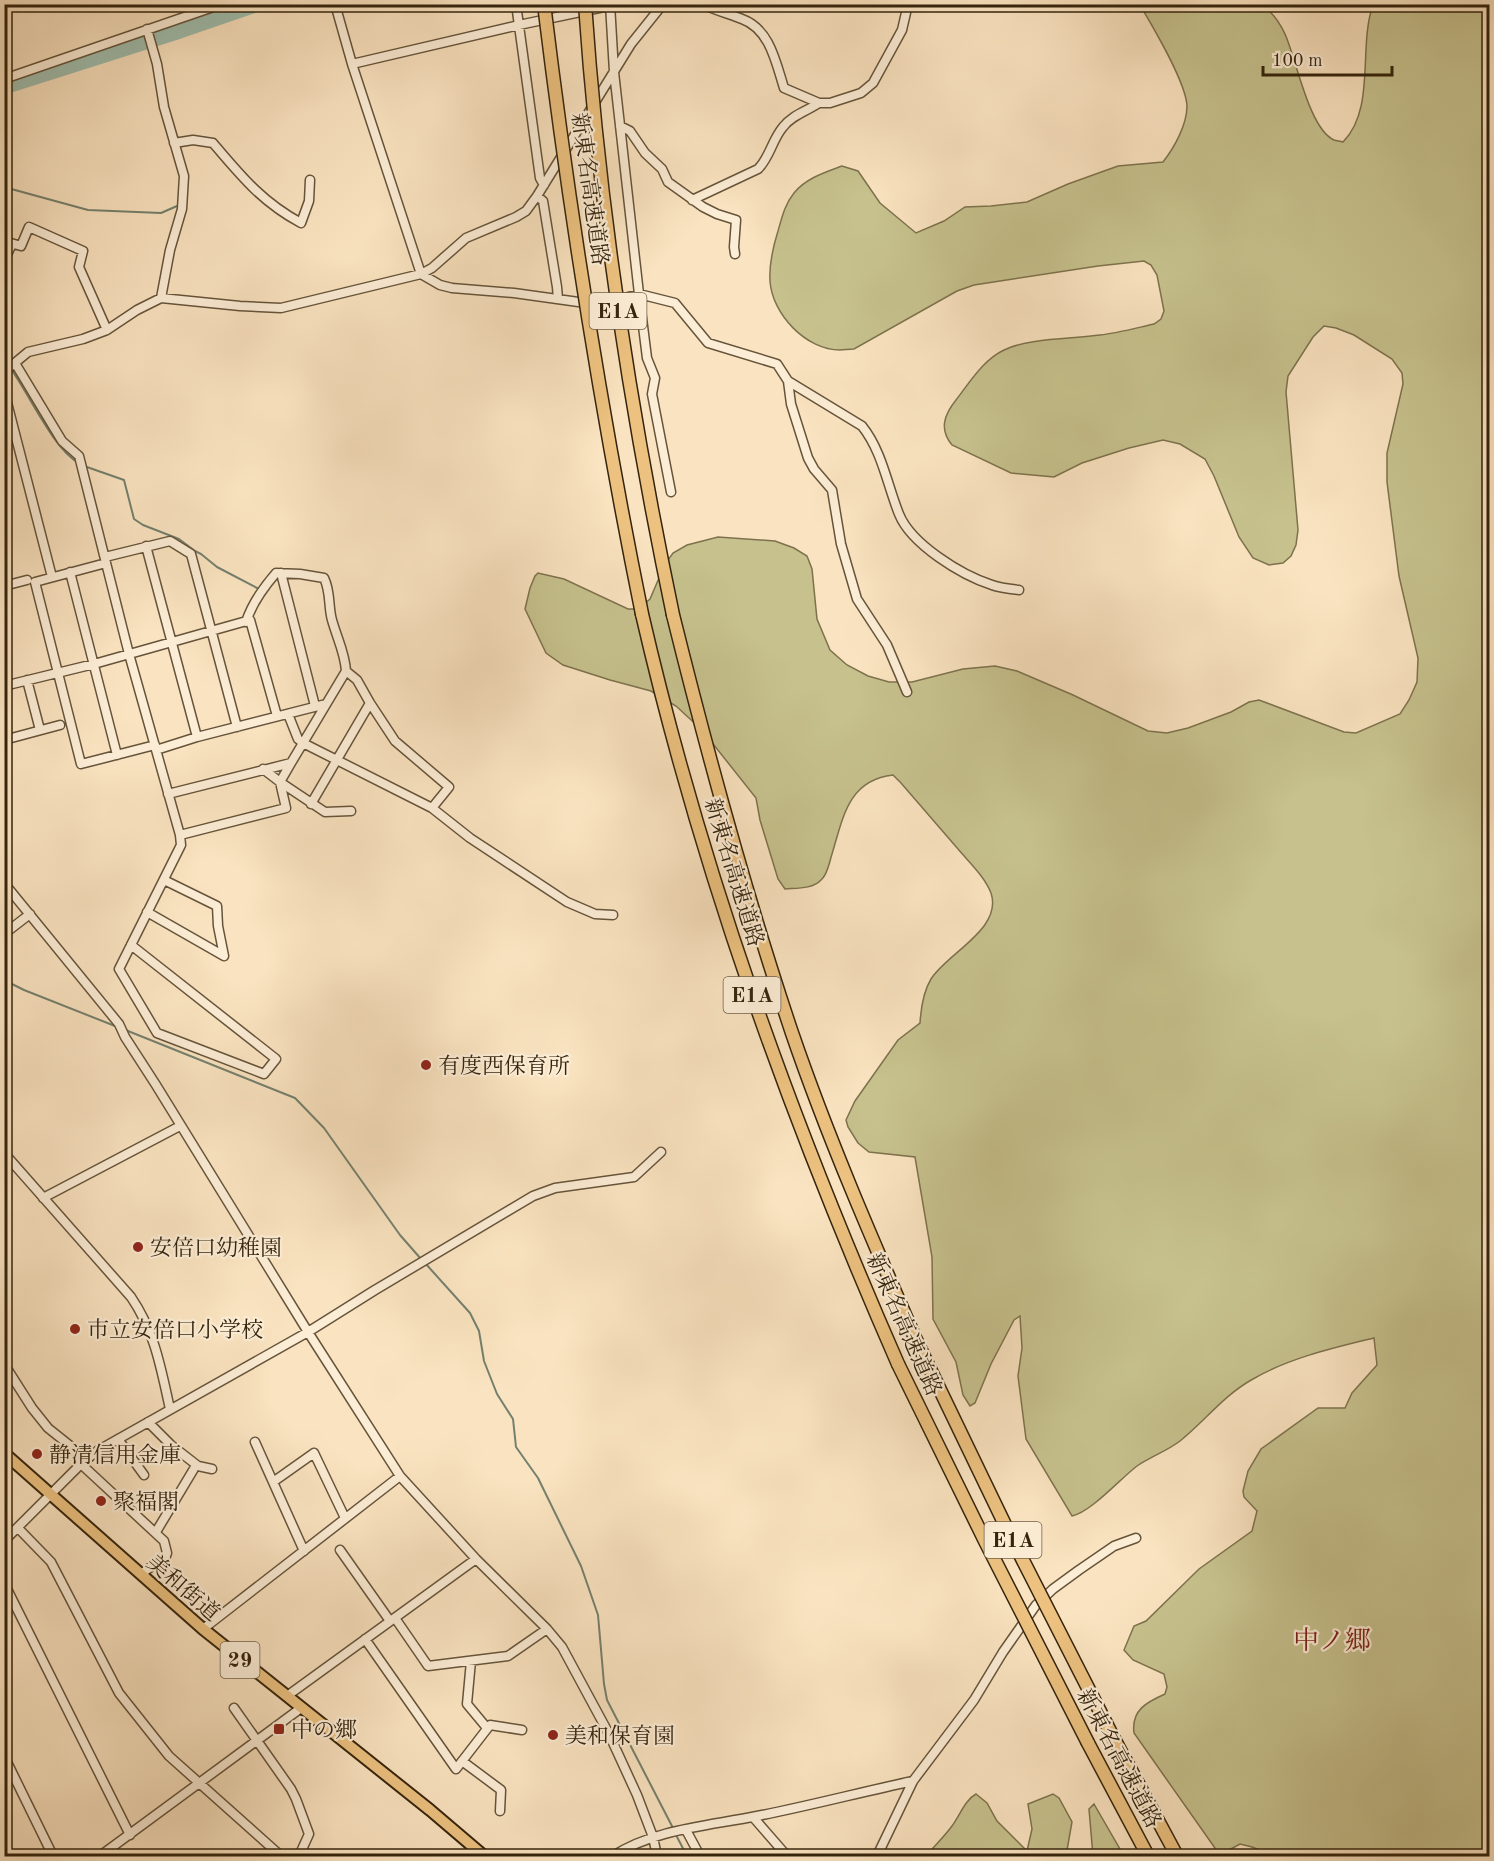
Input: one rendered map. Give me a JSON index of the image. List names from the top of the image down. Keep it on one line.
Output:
{"streets":{"highway":["新東名高速道路","E1A"],"main road":["美和街道","29"]},"districts":["中ノ郷"],"places":{"other":["有度西保育所","安倍口幼稚園","市立安倍口小学校","静清信用金庫","聚福閣","美和保育園"],"transit":["中の郷"]},"scale_bar":"100 m"}
